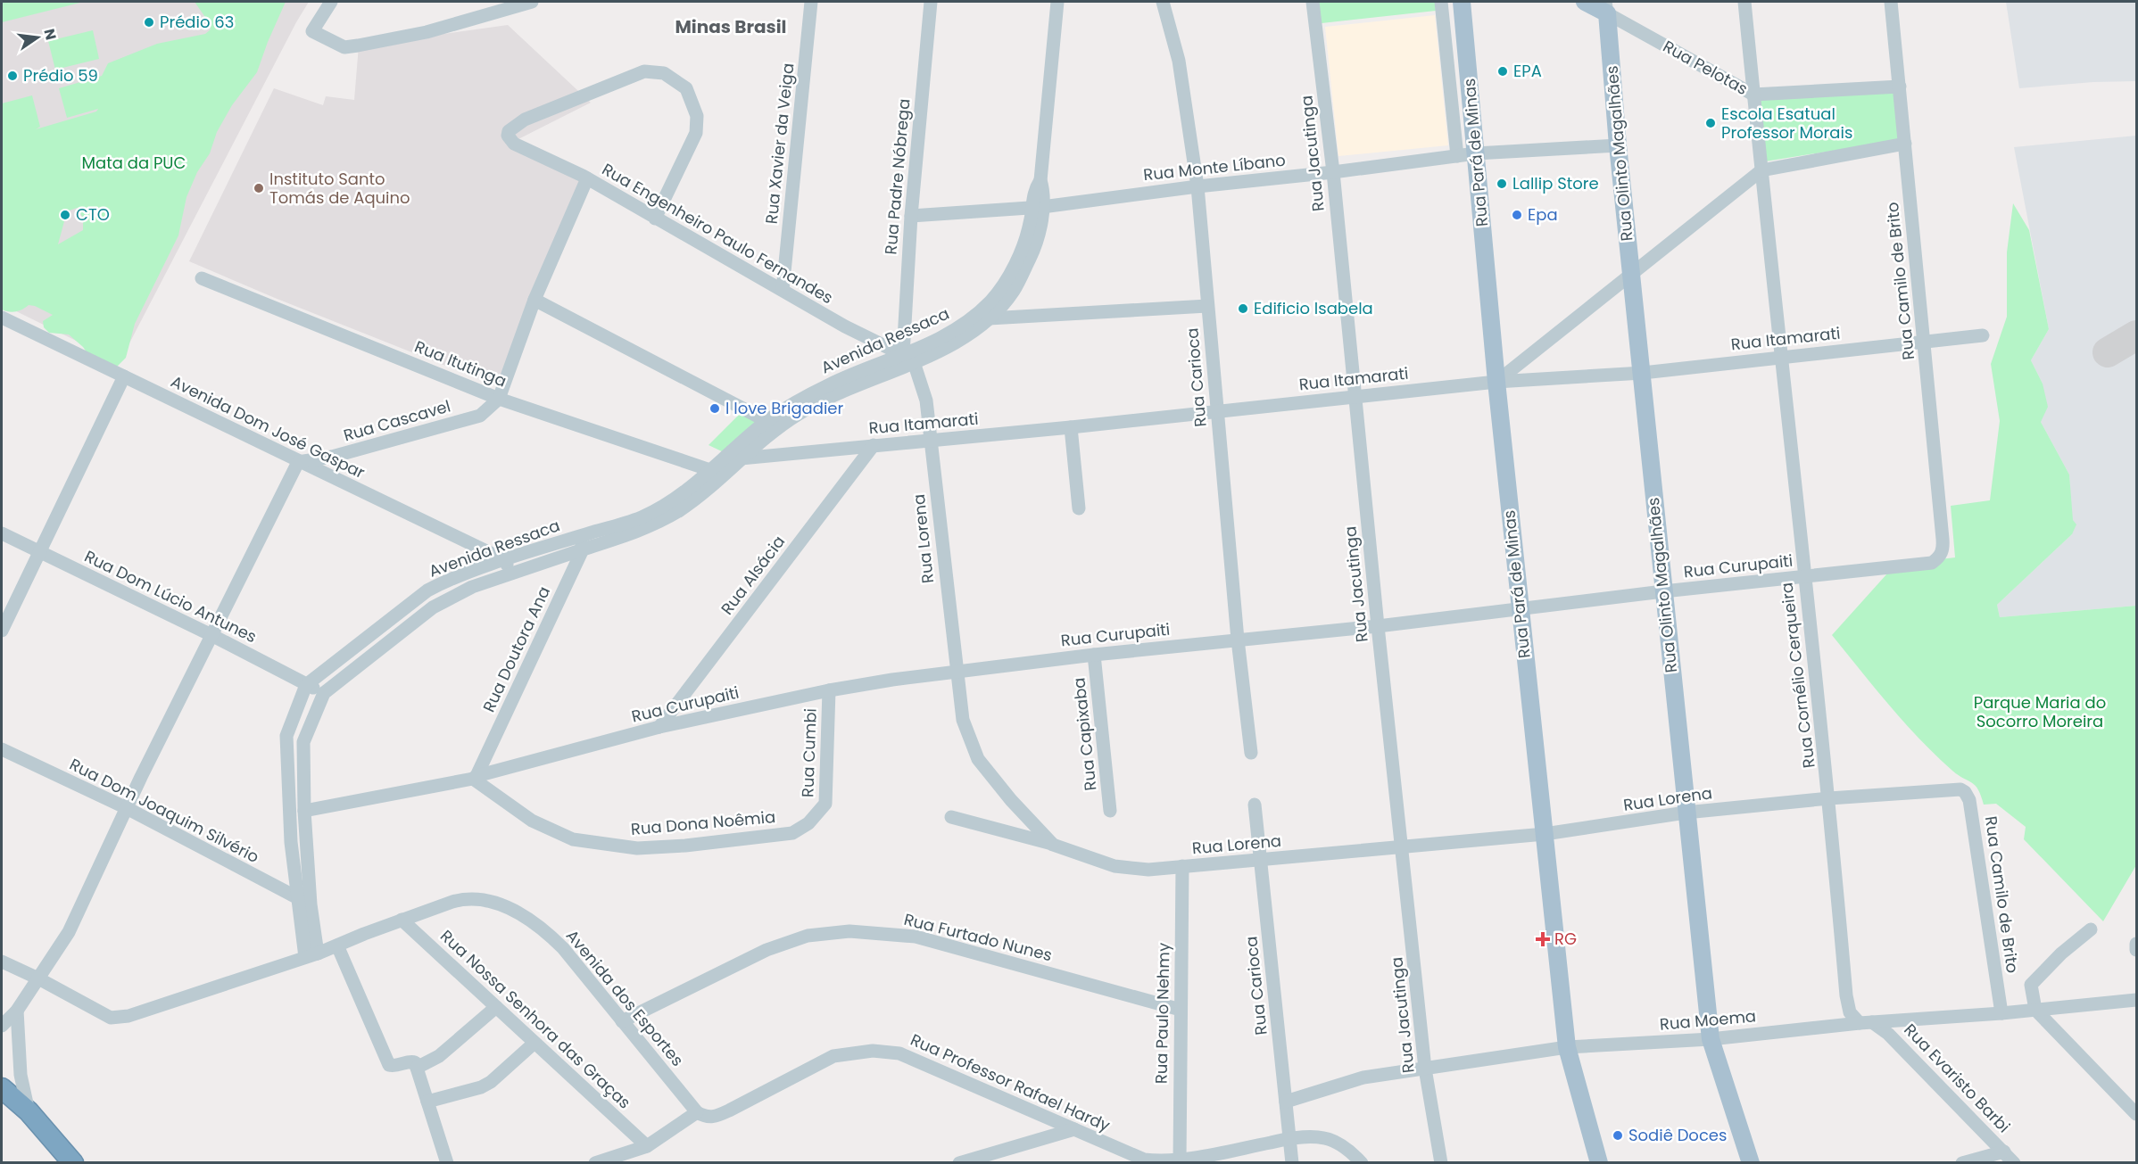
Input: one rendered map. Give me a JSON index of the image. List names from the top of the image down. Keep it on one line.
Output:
{"streets":{"main road":["Rua Pelotas","Rua Pará de Minas","Rua Olinto Magalhães"],"street":["Rua Xavier da Veiga","Rua Jacutinga","Rua Monte Líbano","Rua Padre Nóbrega","Rua Engenheiro Paulo Fernandes","Rua Camilo de Brito","Rua Itamarati","Avenida Ressaca","Rua Itutinga","Rua Carioca","Rua Cascavel","Avenida Dom José Gaspar","Rua Lorena","Rua Curupaiti","Rua Alsácia","Rua Dom Lúcio Antunes","Rua Doutora Ana","Rua Cornélio Cerqueira","Rua Capixaba","Rua Cumbi","Rua Dom Joaquim Silvério","Rua Dona Noêmia","Rua Furtado Nunes","Avenida dos Esportes","Rua Paulo Nehmy","Rua Nossa Senhora das Graças","Rua Moema","Rua Evaristo Barbi","Rua Professor Rafael Hardy"]},"crossings":[["Rua Pelotas","Rua Olinto Magalhães"],["Rua Pelotas","Rua Camilo de Brito"],["Rua Pelotas","Rua Cornélio Cerqueira"],["Rua Xavier da Veiga","Rua Engenheiro Paulo Fernandes"],["Rua Pará de Minas","Rua Monte Líbano"],["Rua Pará de Minas","Rua Itamarati"],["Rua Pará de Minas","Rua Lorena"],["Rua Pará de Minas","Rua Curupaiti"],["Rua Pará de Minas","Rua Moema"],["Rua Jacutinga","Rua Monte Líbano"],["Rua Jacutinga","Rua Itamarati"],["Rua Jacutinga","Rua Lorena"],["Rua Jacutinga","Rua Curupaiti"],["Rua Jacutinga","Rua Moema"],["Rua Olinto Magalhães","Rua Monte Líbano"],["Rua Olinto Magalhães","Rua Itamarati"],["Rua Olinto Magalhães","Rua Lorena"],["Rua Olinto Magalhães","Rua Curupaiti"],["Rua Olinto Magalhães","Rua Moema"],["Rua Monte Líbano","Rua Padre Nóbrega"],["Rua Monte Líbano","Avenida Ressaca"],["Rua Monte Líbano","Rua Carioca"],["Rua Padre Nóbrega","Rua Engenheiro Paulo Fernandes"],["Rua Padre Nóbrega","Avenida Ressaca"],["Rua Padre Nóbrega","Rua Lorena"],["Rua Engenheiro Paulo Fernandes","Avenida Ressaca"],["Rua Engenheiro Paulo Fernandes","Rua Lorena"],["Rua Camilo de Brito","Rua Itamarati"],["Rua Camilo de Brito","Rua Lorena"],["Rua Camilo de Brito","Rua Curupaiti"],["Rua Camilo de Brito","Rua Moema"],["Rua Itamarati","Avenida Ressaca"],["Rua Itamarati","Rua Carioca"],["Rua Itamarati","Rua Lorena"],["Rua Itamarati","Rua Alsácia"],["Rua Itamarati","Rua Cornélio Cerqueira"],["Avenida Ressaca","Rua Itutinga"],["Avenida Ressaca","Avenida Dom José Gaspar"],["Avenida Ressaca","Rua Lorena"],["Avenida Ressaca","Rua Curupaiti"],["Avenida Ressaca","Rua Dom Lúcio Antunes"],["Avenida Ressaca","Rua Doutora Ana"],["Avenida Ressaca","Rua Dom Joaquim Silvério"],["Avenida Ressaca","Avenida dos Esportes"],["Rua Itutinga","Rua Cascavel"],["Rua Carioca","Rua Lorena"],["Rua Carioca","Rua Curupaiti"],["Rua Carioca","Rua Moema"],["Rua Carioca","Rua Professor Rafael Hardy"],["Rua Cascavel","Avenida Dom José Gaspar"],["Rua Lorena","Rua Curupaiti"],["Rua Lorena","Rua Cornélio Cerqueira"],["Rua Lorena","Rua Paulo Nehmy"],["Rua Curupaiti","Rua Alsácia"],["Rua Curupaiti","Rua Doutora Ana"],["Rua Curupaiti","Rua Cornélio Cerqueira"],["Rua Curupaiti","Rua Capixaba"],["Rua Curupaiti","Rua Cumbi"],["Rua Curupaiti","Rua Dona Noêmia"],["Rua Doutora Ana","Rua Dona Noêmia"],["Rua Cornélio Cerqueira","Rua Moema"],["Rua Cornélio Cerqueira","Rua Evaristo Barbi"],["Rua Cumbi","Rua Dona Noêmia"],["Rua Furtado Nunes","Avenida dos Esportes"],["Rua Furtado Nunes","Rua Paulo Nehmy"],["Avenida dos Esportes","Rua Nossa Senhora das Graças"],["Avenida dos Esportes","Rua Professor Rafael Hardy"],["Rua Paulo Nehmy","Rua Professor Rafael Hardy"],["Rua Moema","Rua Evaristo Barbi"]],"districts":["Minas Brasil"],"parks":["Mata da PUC","Parque Maria do Socorro Moreira"],"places":{"other":["Prédio 63","EPA","Prédio 59","Escola Esatual Professor Morais","Lallip Store","Instituto Santo Tomás de Aquino","CTO","Epa","Edificio Isabela","I love Brigadier","Sodiê Doces"],"health":["RG"]},"north":"right"}
